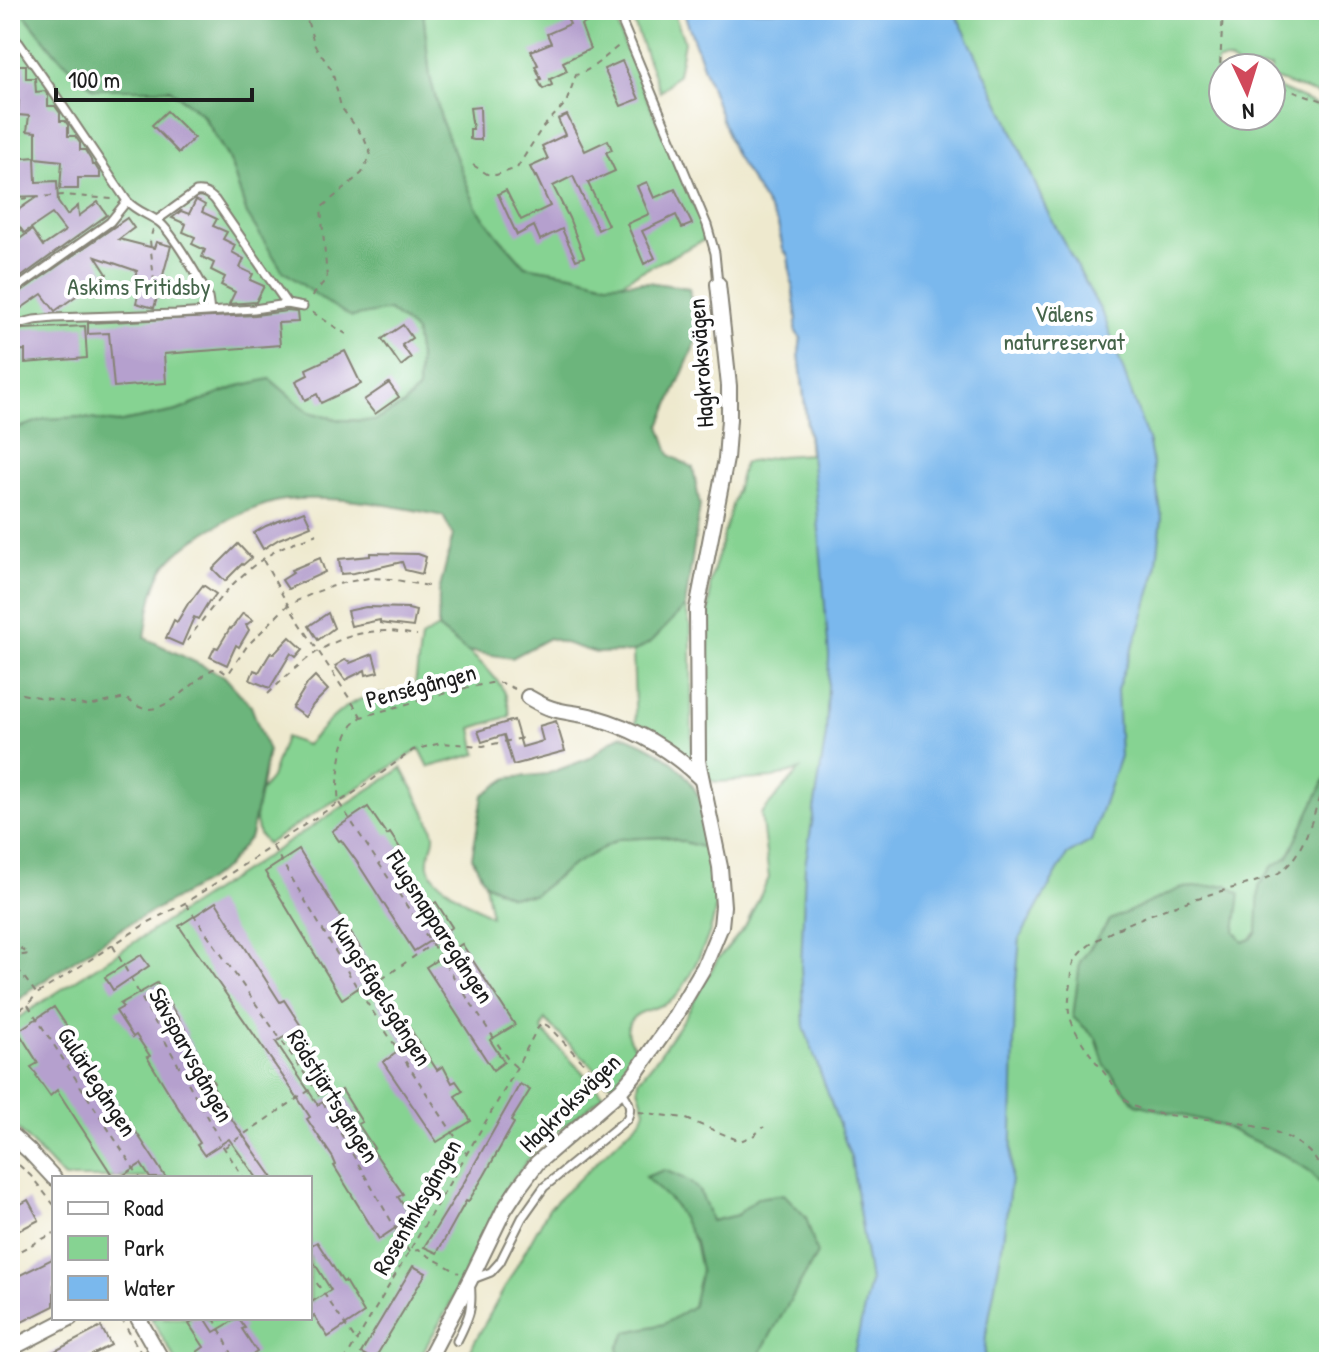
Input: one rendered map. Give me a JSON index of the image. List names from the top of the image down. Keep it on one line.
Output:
{"streets":{"street":["Hagkroksvägen"],"path":["Penségången","Flugsnapparegången","Kungsfågelsgången","Sävsparvsgången","Gulärlegången","Rödstjärtsgången","Rosenfinksgången"]},"crossings":[["Hagkroksvägen","Rosenfinksgången"],["Penségången","Flugsnapparegången"],["Flugsnapparegången","Rosenfinksgången"],["Kungsfågelsgången","Rosenfinksgången"],["Rödstjärtsgången","Rosenfinksgången"]],"parks":["Askims Fritidsby","Välens naturreservat"],"legend":["Road","Park","Water"],"scale_bar":"100 m","north":"bottom"}
